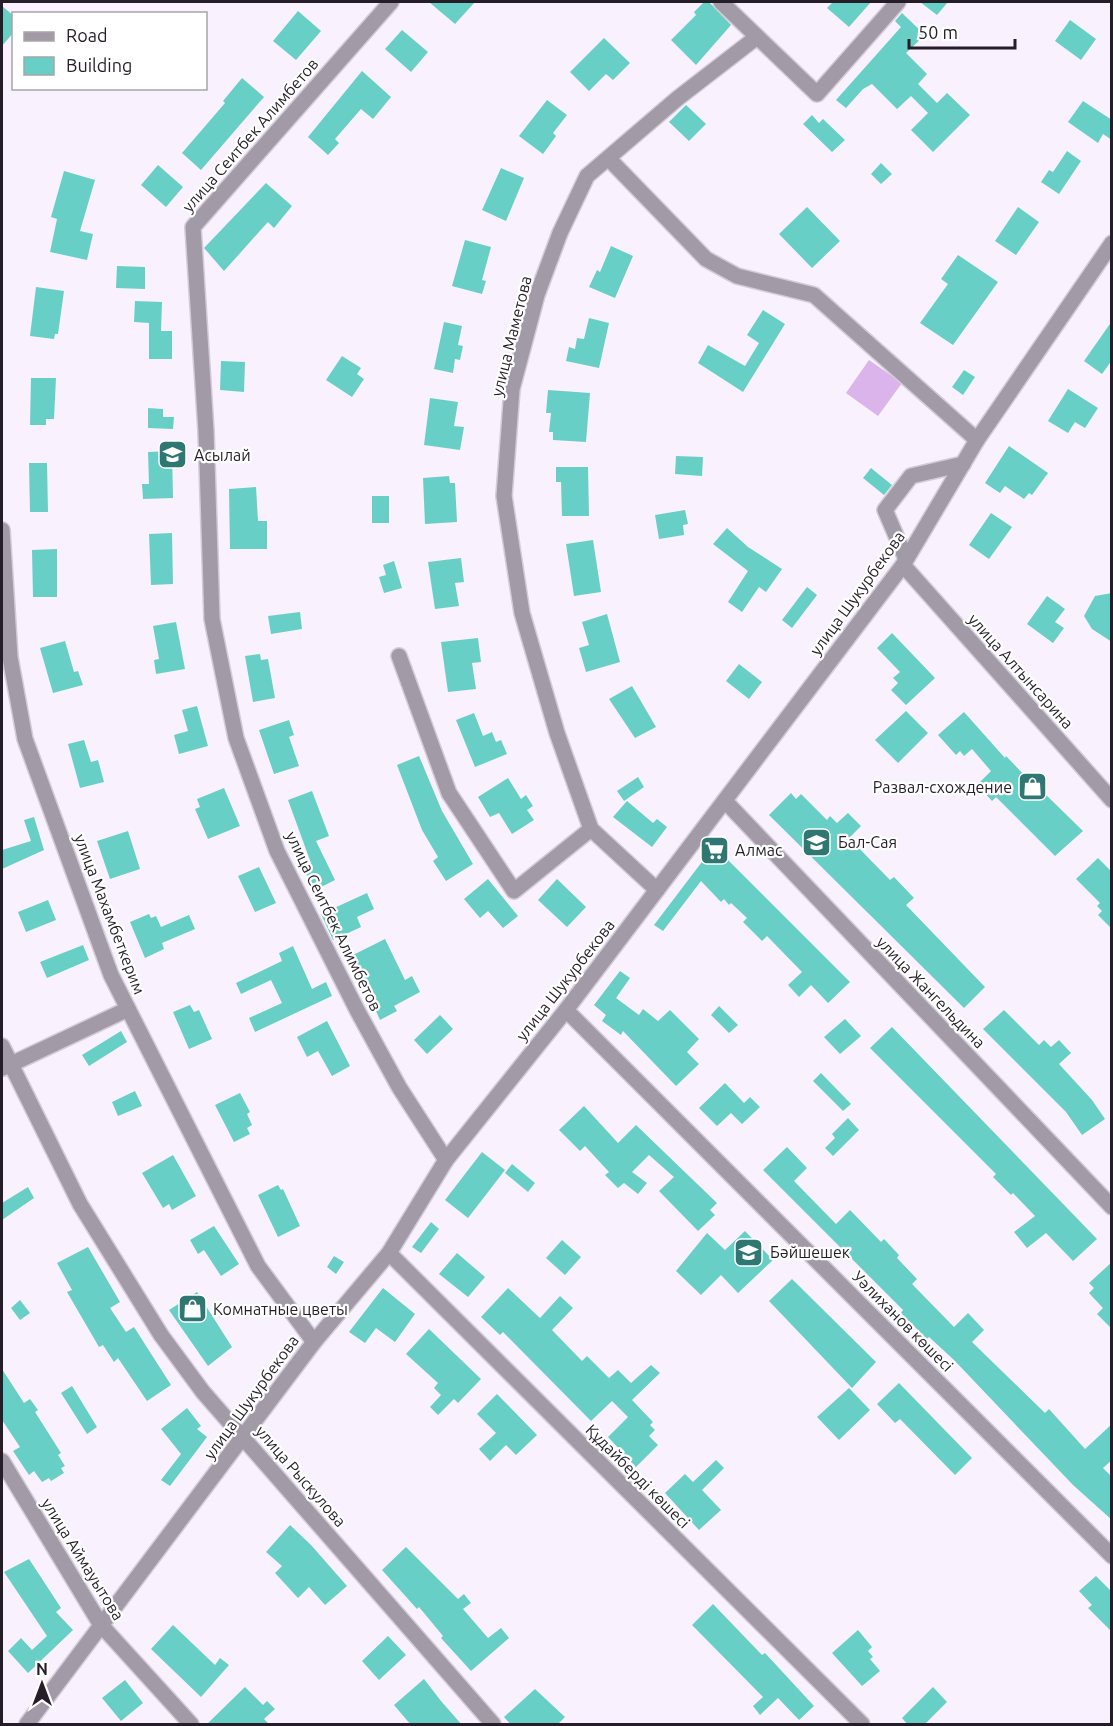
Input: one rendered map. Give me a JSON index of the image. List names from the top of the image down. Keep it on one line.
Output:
{"streets":{"street":["улица Сеитбек Алимбетов","улица Маметова","улица Шукурбекова","улица Алтынсарина","улица Махамбеткерим","улица Жангельдина","Уәлиханов көшесі","улица Рыскулова","Құдайберді көшесі","улица Аймауытова"]},"crossings":[["улица Сеитбек Алимбетов","улица Шукурбекова"],["улица Маметова","улица Шукурбекова"],["улица Шукурбекова","улица Алтынсарина"],["улица Шукурбекова","улица Махамбеткерим"],["улица Шукурбекова","улица Жангельдина"],["улица Шукурбекова","Уәлиханов көшесі"],["улица Шукурбекова","улица Рыскулова"],["улица Шукурбекова","Құдайберді көшесі"],["улица Шукурбекова","улица Аймауытова"]],"places":{"school or university":["Асылай","Бал-Сая","Бәйшешек"],"shop":["Развал-схождение","Комнатные цветы"],"supermarket":["Алмас"]},"legend":["Road","Building"],"scale_bar":"50 m","north":"top"}
